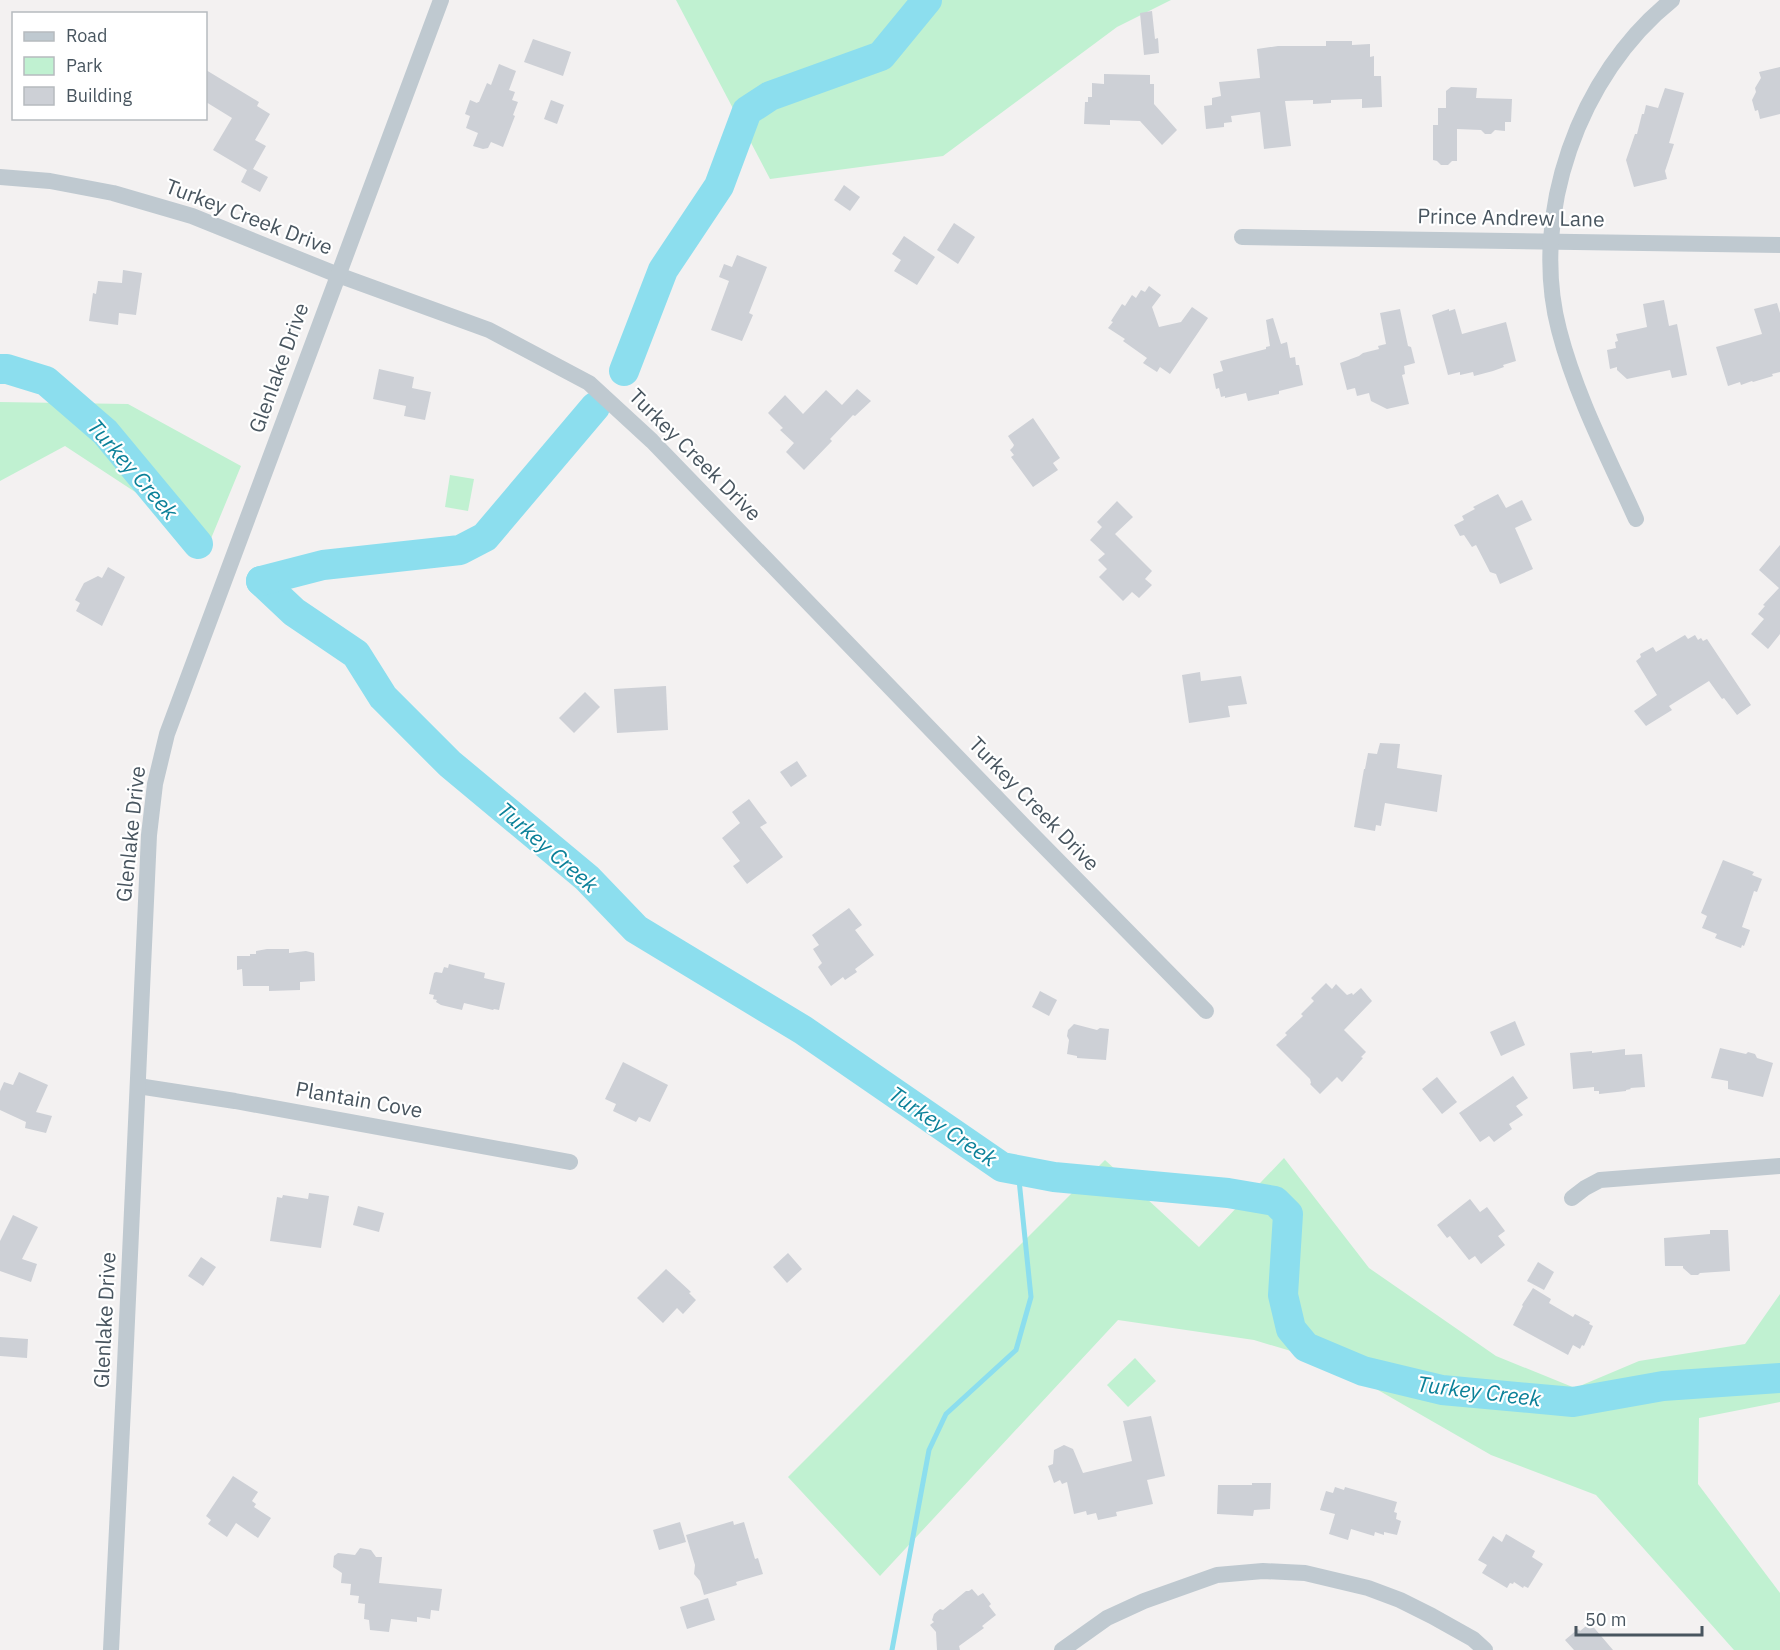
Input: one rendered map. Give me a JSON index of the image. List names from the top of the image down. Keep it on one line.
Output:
{"streets":{"street":["Turkey Creek Drive","Prince Andrew Lane","Glenlake Drive","Plantain Cove"]},"crossings":[["Turkey Creek Drive","Glenlake Drive"],["Glenlake Drive","Plantain Cove"]],"water":["Turkey Creek"],"legend":["Road","Park","Building"],"scale_bar":"50 m"}
